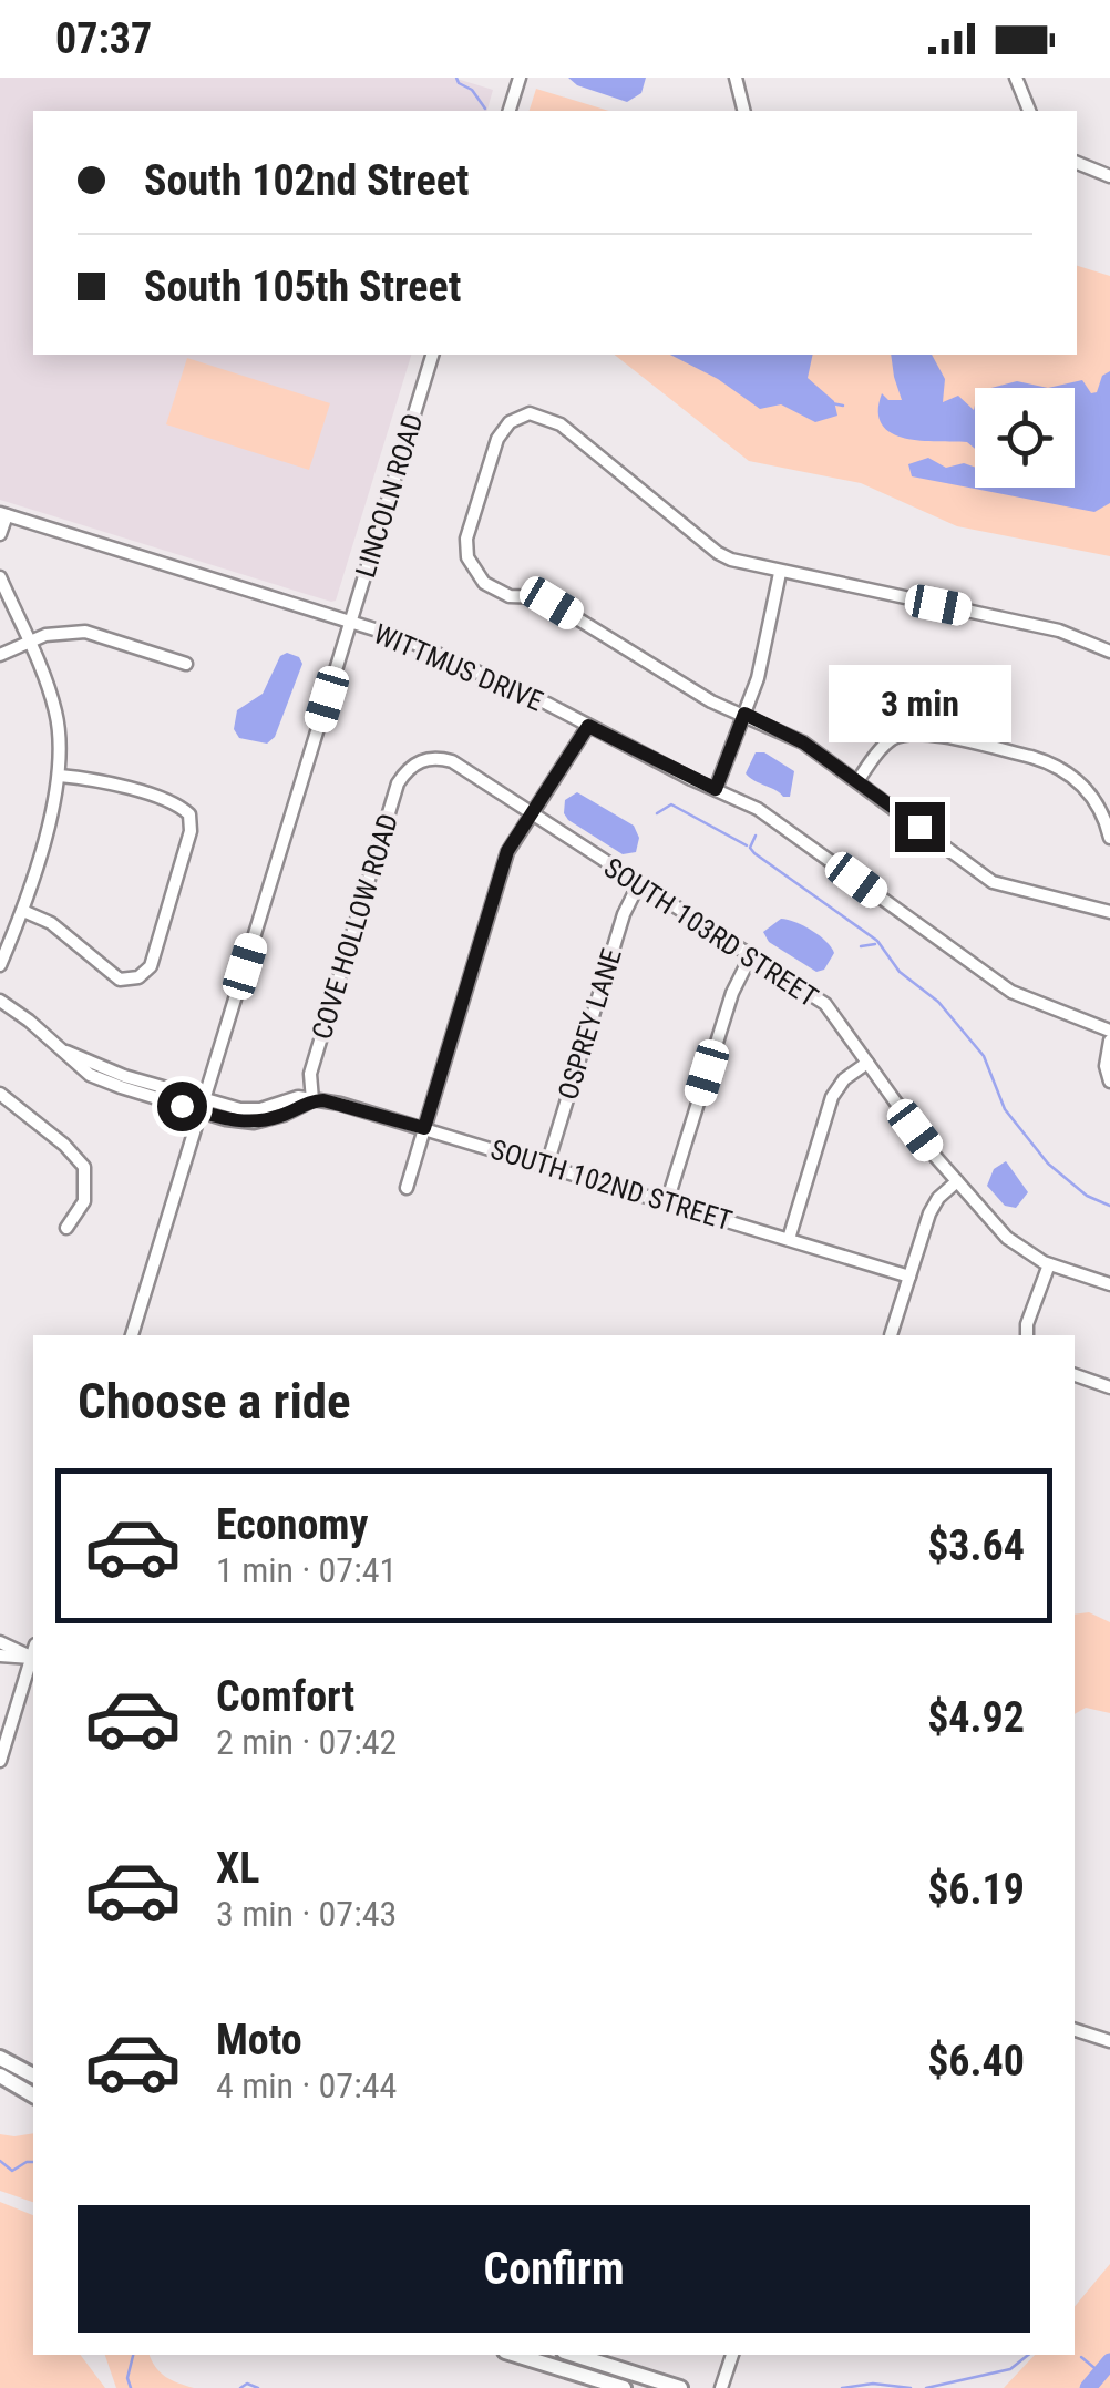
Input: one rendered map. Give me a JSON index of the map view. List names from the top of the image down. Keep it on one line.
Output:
{"streets":{"street":["LINCOLN ROAD","WITTMUS DRIVE","COVE HOLLOW ROAD","SOUTH 103RD STREET","OSPREY LANE","SOUTH 102ND STREET"]},"crossings":[["LINCOLN ROAD","WITTMUS DRIVE"],["COVE HOLLOW ROAD","SOUTH 103RD STREET"],["COVE HOLLOW ROAD","SOUTH 102ND STREET"],["SOUTH 103RD STREET","OSPREY LANE"],["OSPREY LANE","SOUTH 102ND STREET"]],"page":{"status":"07:37","banner":["South 102nd Street","South 105th Street"],"bubble":"3 min","heading":"Choose a ride","list":[{"name":"Economy","note":"1 min · 07:41","value":"$3.64"},{"name":"Comfort","note":"2 min · 07:42","value":"$4.92"},{"name":"XL","note":"3 min · 07:43","value":"$6.19"},{"name":"Moto","note":"4 min · 07:44","value":"$6.40"}],"buttons":"Confirm"}}
